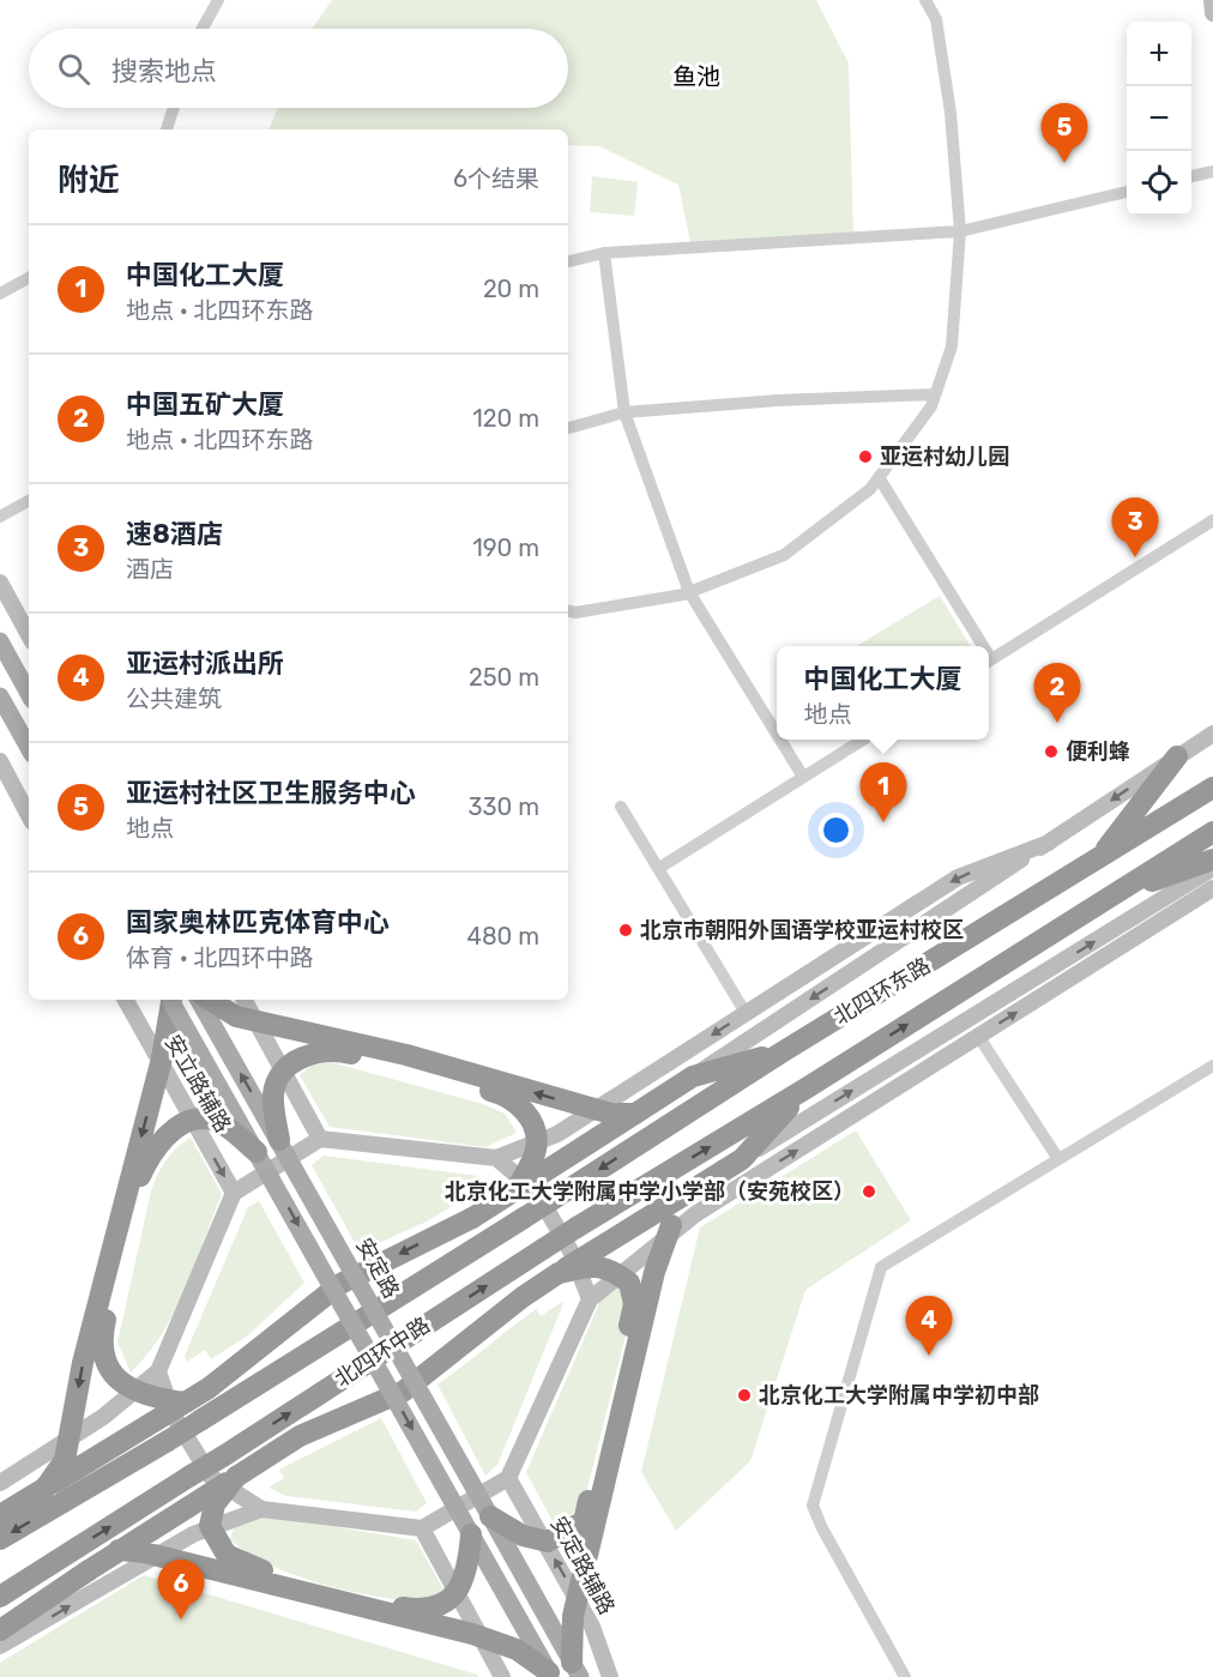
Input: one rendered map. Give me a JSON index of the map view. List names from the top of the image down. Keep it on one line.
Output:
{"streets":{"highway":["北四环东路","北四环中路"],"main road":["安定路"],"street":["安立路辅路","安定路辅路"]},"crossings":[["北四环东路","北四环中路"]],"districts":["鱼池"],"places":["亚运村幼儿园","便利蜂","北京市朝阳外国语学校亚运村校区","北京化工大学附属中学小学部（安苑校区）","北京化工大学附属中学初中部"],"page":{"map_buttons":["+","−"],"search":"搜索地点","pins":["5","3","2","1","4","6"],"heading":["附近","6个结果"],"list":[{"mark":"1","name":"中国化工大厦","note":"地点 · 北四环东路","value":"20 m"},{"mark":"2","name":"中国五矿大厦","note":"地点 · 北四环东路","value":"120 m"},{"mark":"3","name":"速8酒店","note":"酒店","value":"190 m"},{"mark":"4","name":"亚运村派出所","note":"公共建筑","value":"250 m"},{"mark":"5","name":"亚运村社区卫生服务中心","note":"地点","value":"330 m"},{"mark":"6","name":"国家奥林匹克体育中心","note":"体育 · 北四环中路","value":"480 m"}],"popup":["中国化工大厦","地点"]}}
